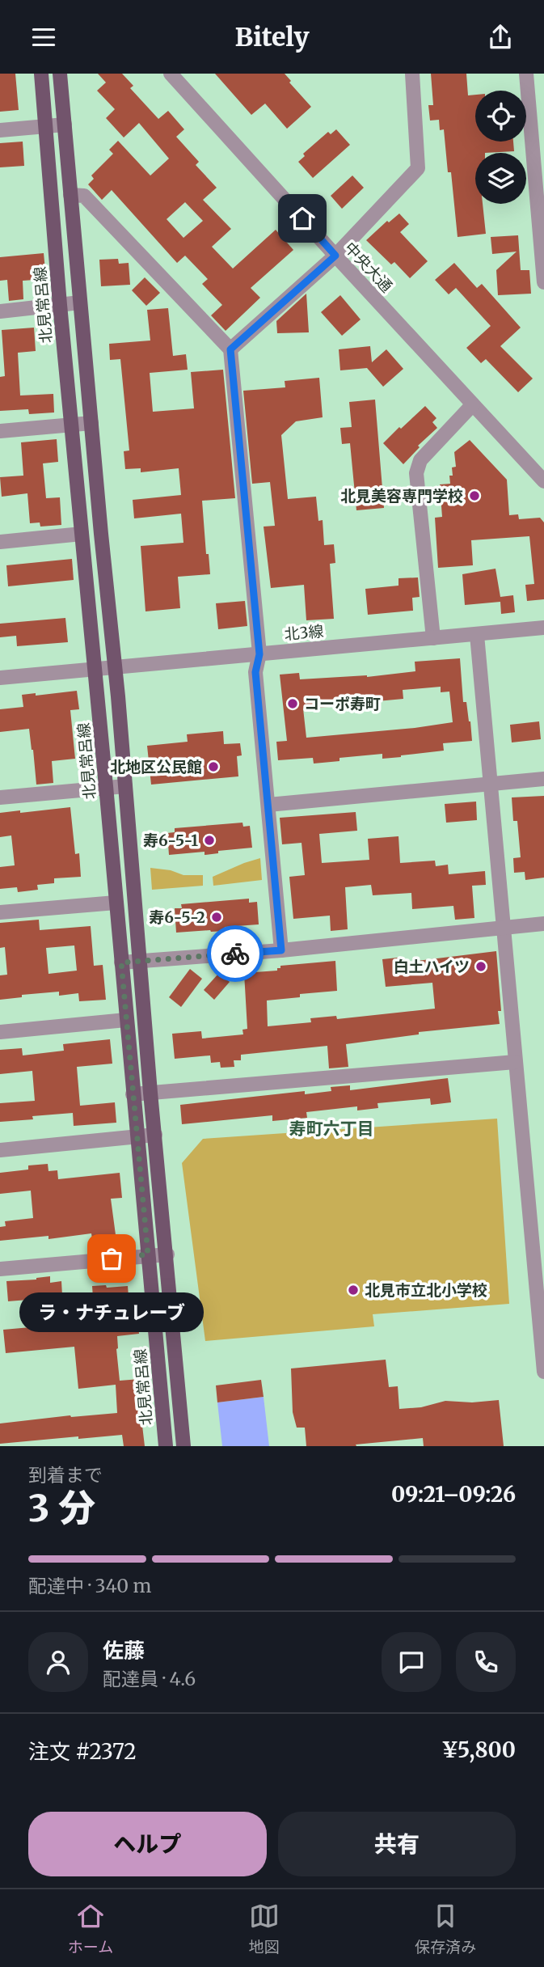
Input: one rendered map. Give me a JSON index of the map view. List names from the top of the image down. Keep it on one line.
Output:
{"streets":{"main road":["北見常呂線"],"street":["中央大通","北3線"]},"crossings":[["北見常呂線","北3線"]],"districts":["寿町六丁目"],"places":["北見美容専門学校","コーポ寿町","北地区公民館","寿6-5-1","寿6-5-2","白土ハイツ","ラ・ナチュレーブ","北見市立北小学校"],"page":{"header":"Bitely","bubble":"ラ・ナチュレーブ","heading":["3 分","到着まで","09:21–09:26"],"panel":["佐藤","配達員 · 4.6","注文 #2372","¥5,800"],"bar":"配達中 · 340 m","buttons":["ヘルプ","共有"],"tabs":["ホーム","地図","保存済み"]}}
